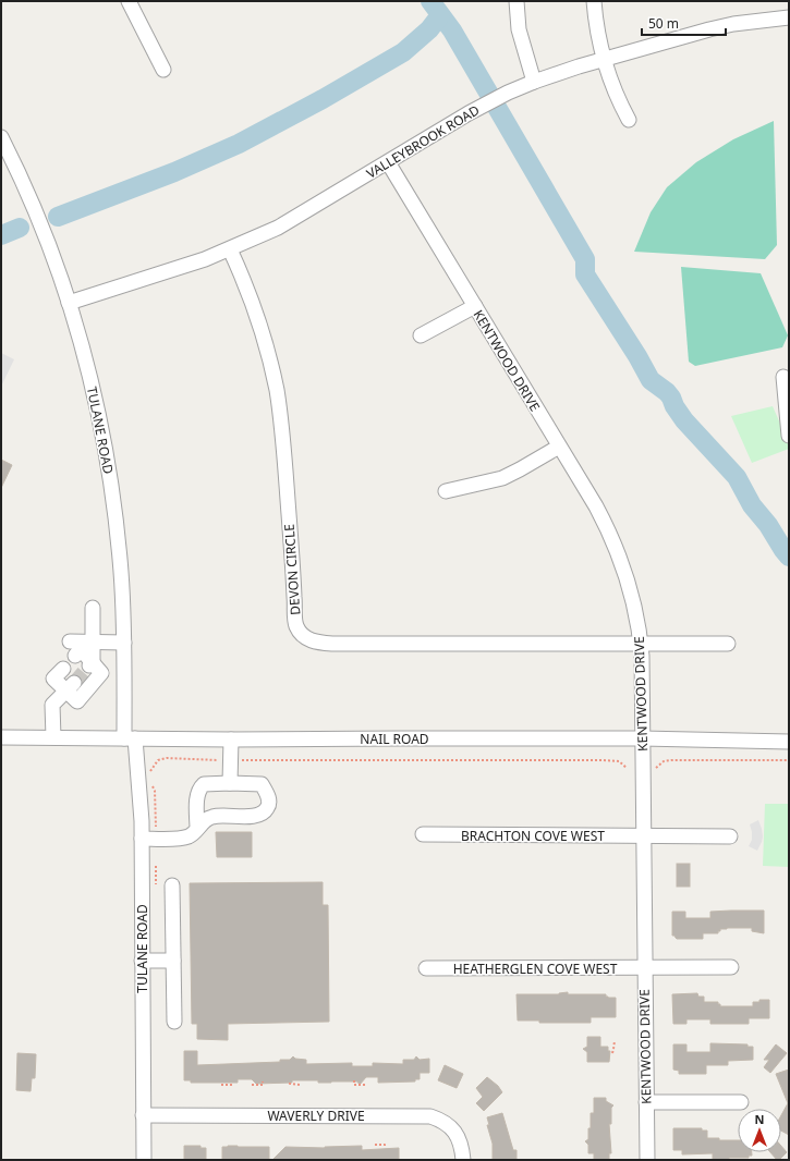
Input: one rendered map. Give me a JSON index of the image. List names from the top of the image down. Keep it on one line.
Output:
{"streets":{"street":["VALLEYBROOK ROAD","KENTWOOD DRIVE","TULANE ROAD","DEVON CIRCLE","NAIL ROAD","BRACHTON COVE WEST","HEATHERGLEN COVE WEST","WAVERLY DRIVE"]},"crossings":[["VALLEYBROOK ROAD","KENTWOOD DRIVE"],["VALLEYBROOK ROAD","TULANE ROAD"],["VALLEYBROOK ROAD","DEVON CIRCLE"],["KENTWOOD DRIVE","DEVON CIRCLE"],["KENTWOOD DRIVE","NAIL ROAD"],["KENTWOOD DRIVE","BRACHTON COVE WEST"],["KENTWOOD DRIVE","HEATHERGLEN COVE WEST"],["TULANE ROAD","NAIL ROAD"],["TULANE ROAD","WAVERLY DRIVE"]],"scale_bar":"50 m","north":"top"}
